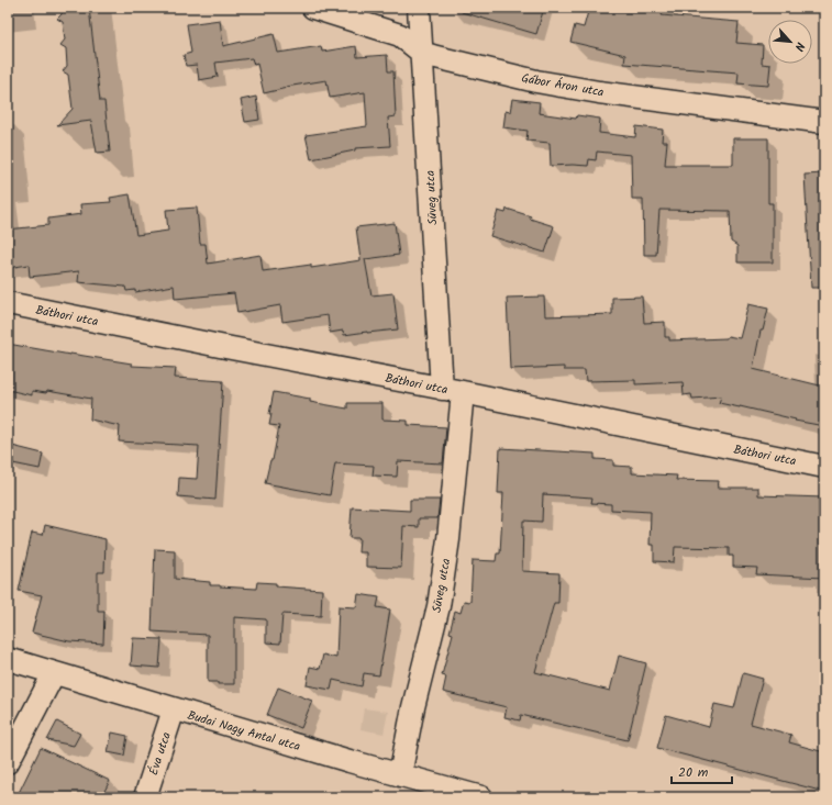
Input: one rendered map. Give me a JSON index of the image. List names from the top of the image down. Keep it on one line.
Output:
{"streets":{"street":["Gábor Áron utca","Süveg utca","Báthori utca","Budai Nagy Antal utca","Éva utca"]},"crossings":[["Gábor Áron utca","Süveg utca"],["Süveg utca","Báthori utca"],["Süveg utca","Budai Nagy Antal utca"],["Budai Nagy Antal utca","Éva utca"]],"scale_bar":"20 m","north":"bottom right"}
